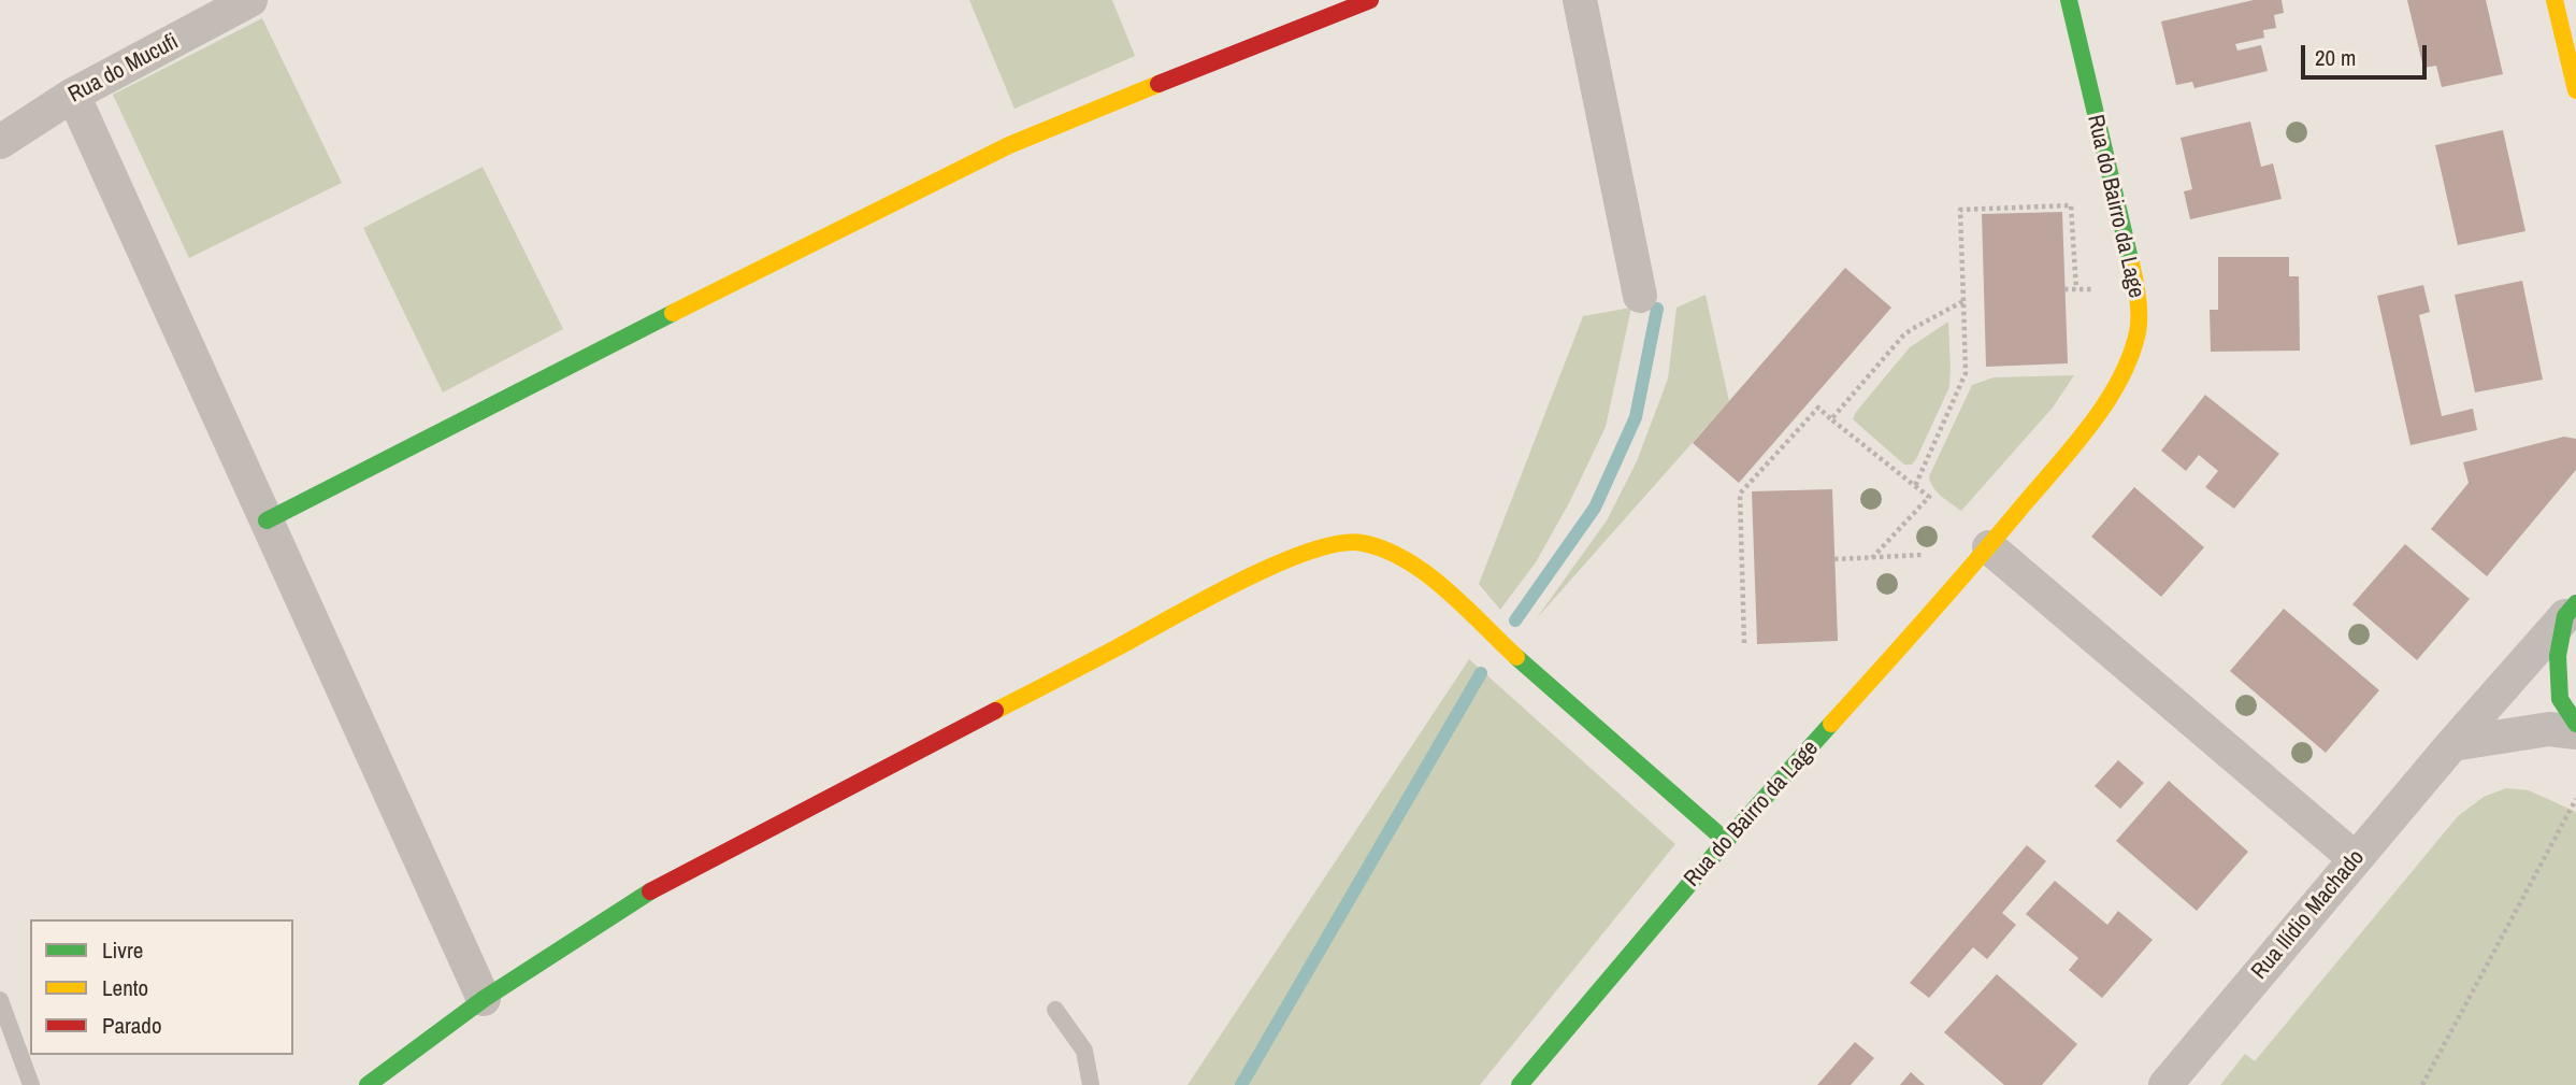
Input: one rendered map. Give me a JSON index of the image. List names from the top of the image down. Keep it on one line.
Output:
{"streets":{"street":["Rua do Mucufi","Rua do Bairro da Lage","Rua Ilídio Machado"]},"legend":["Livre","Lento","Parado"],"scale_bar":"20 m"}
